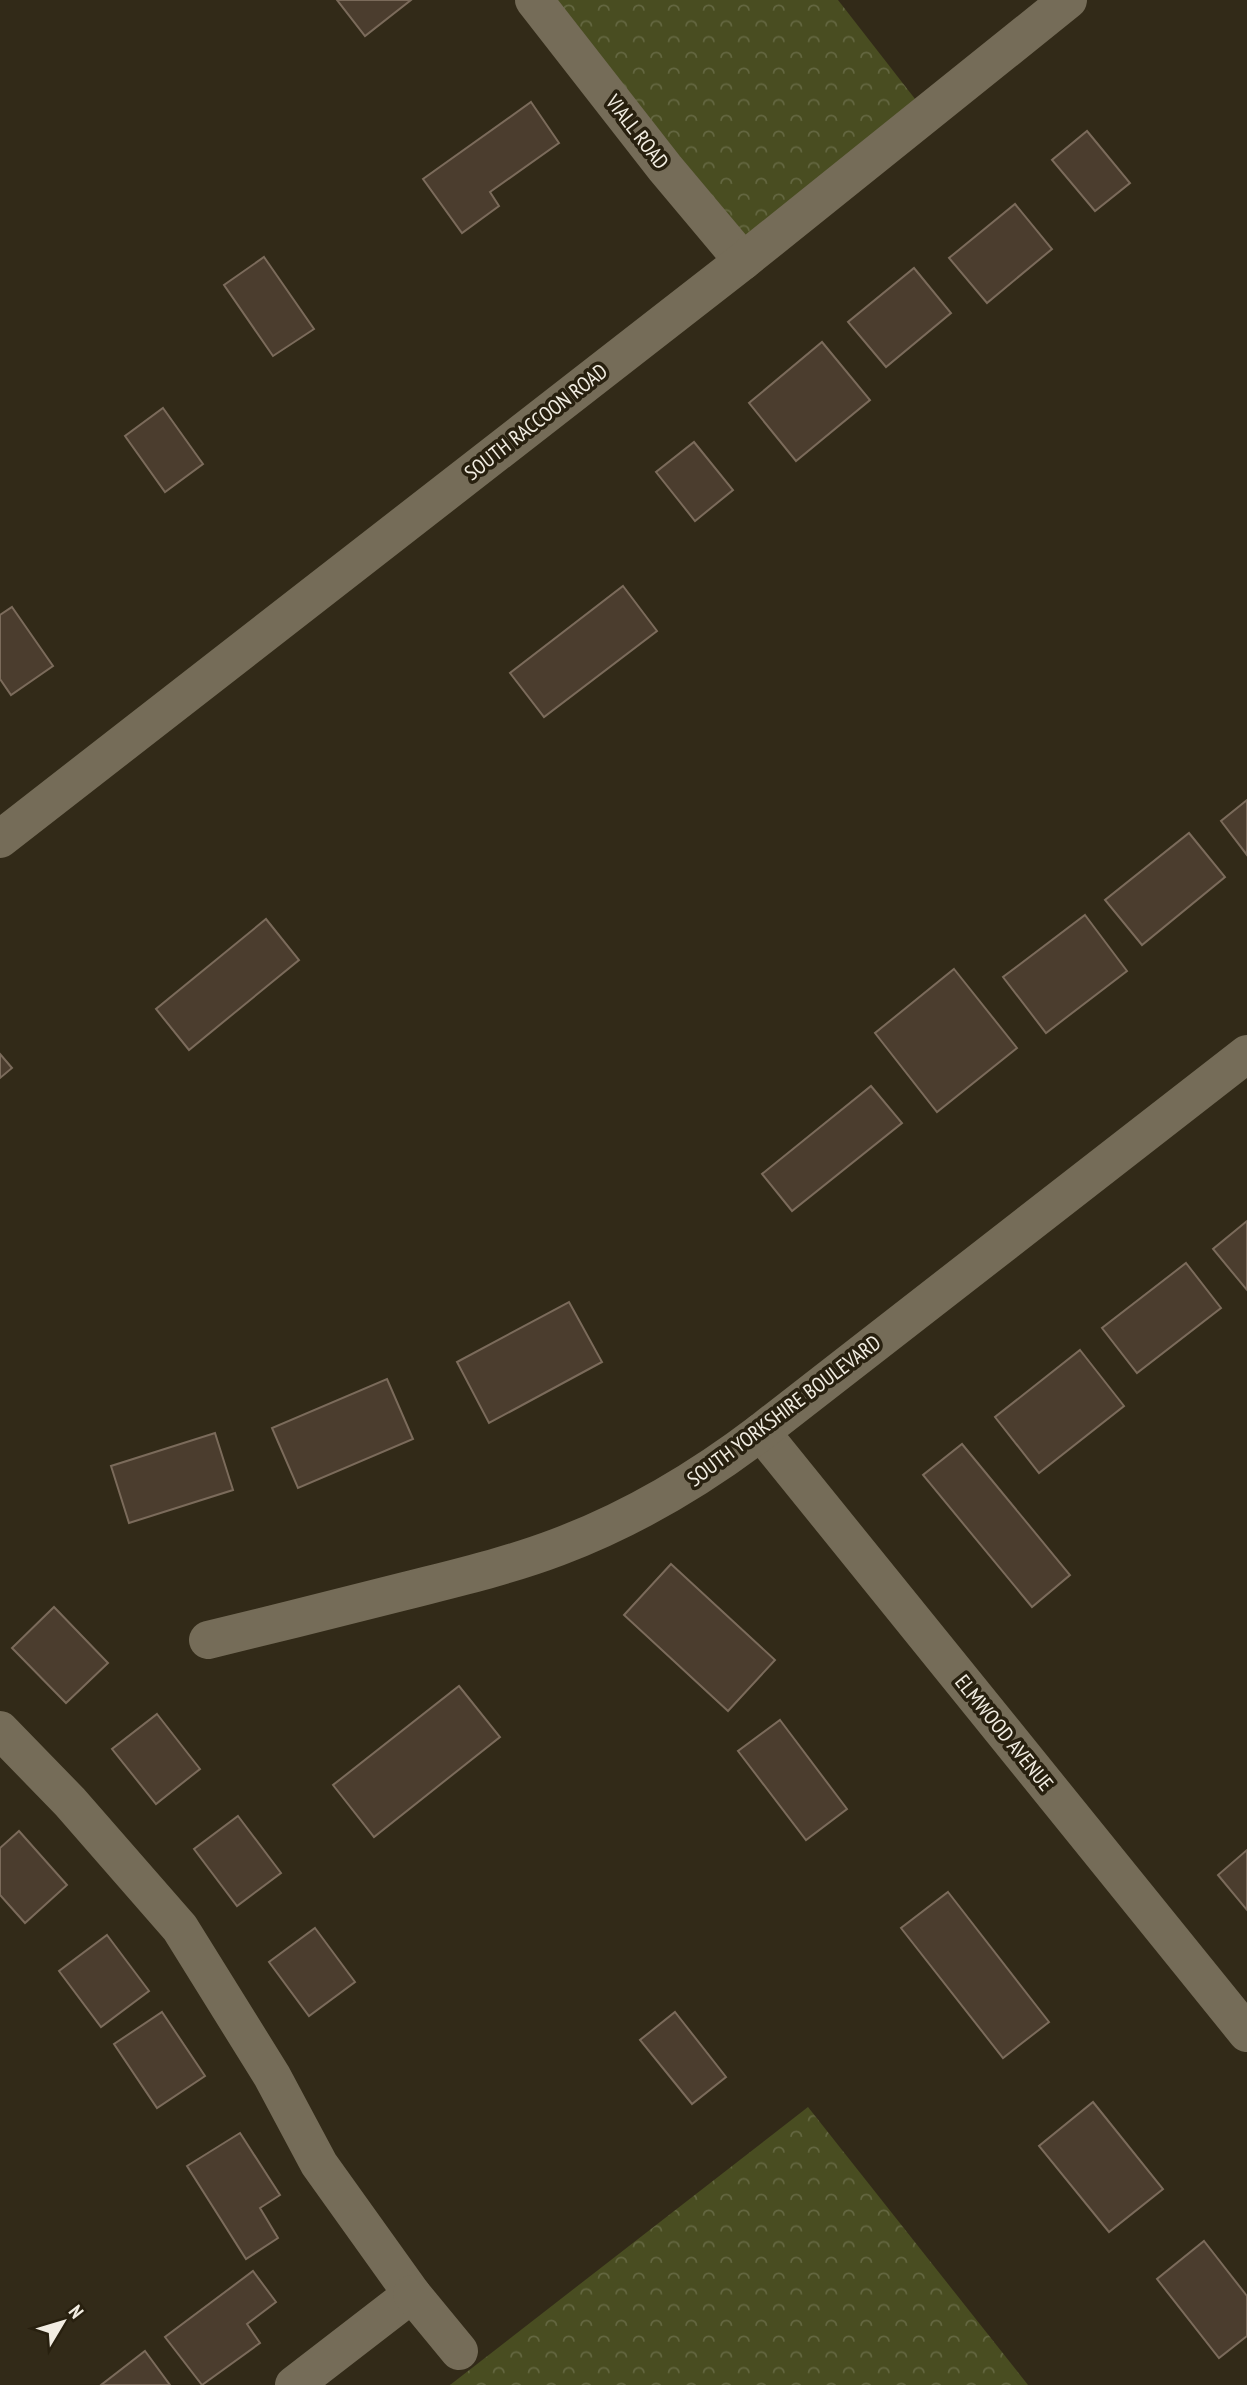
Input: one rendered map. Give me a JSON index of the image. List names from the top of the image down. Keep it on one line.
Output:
{"streets":{"street":["VIALL ROAD","SOUTH RACCOON ROAD","SOUTH YORKSHIRE BOULEVARD","ELMWOOD AVENUE"]},"crossings":[["VIALL ROAD","SOUTH RACCOON ROAD"],["SOUTH YORKSHIRE BOULEVARD","ELMWOOD AVENUE"]],"north":"top right"}
